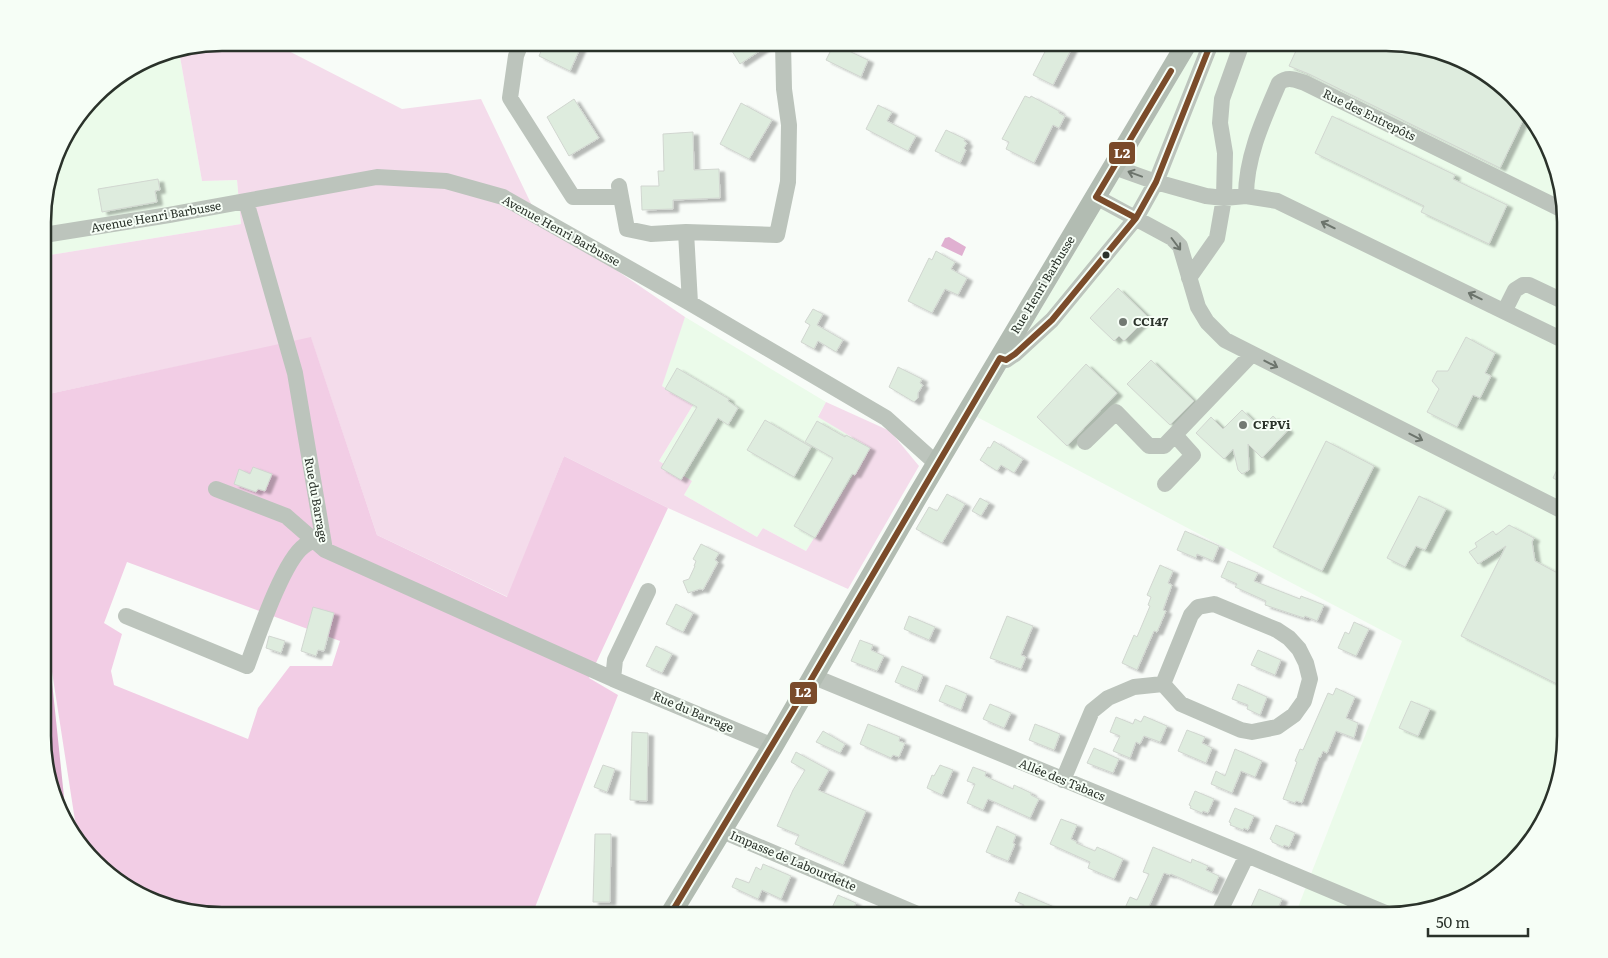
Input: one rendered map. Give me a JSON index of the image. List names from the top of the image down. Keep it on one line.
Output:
{"streets":{"main road":["Rue Henri Barbusse"],"street":["Rue des Entrepôts","Avenue Henri Barbusse","Rue du Barrage","Allée des Tabacs","Impasse de Labourdette"]},"crossings":[["Avenue Henri Barbusse","Rue Henri Barbusse"],["Avenue Henri Barbusse","Rue du Barrage"],["Rue Henri Barbusse","Rue du Barrage"],["Rue Henri Barbusse","Allée des Tabacs"],["Rue Henri Barbusse","Impasse de Labourdette"]],"places":["CCI47","CFPVi"],"lines":["transit line L2"],"scale_bar":"50 m"}
